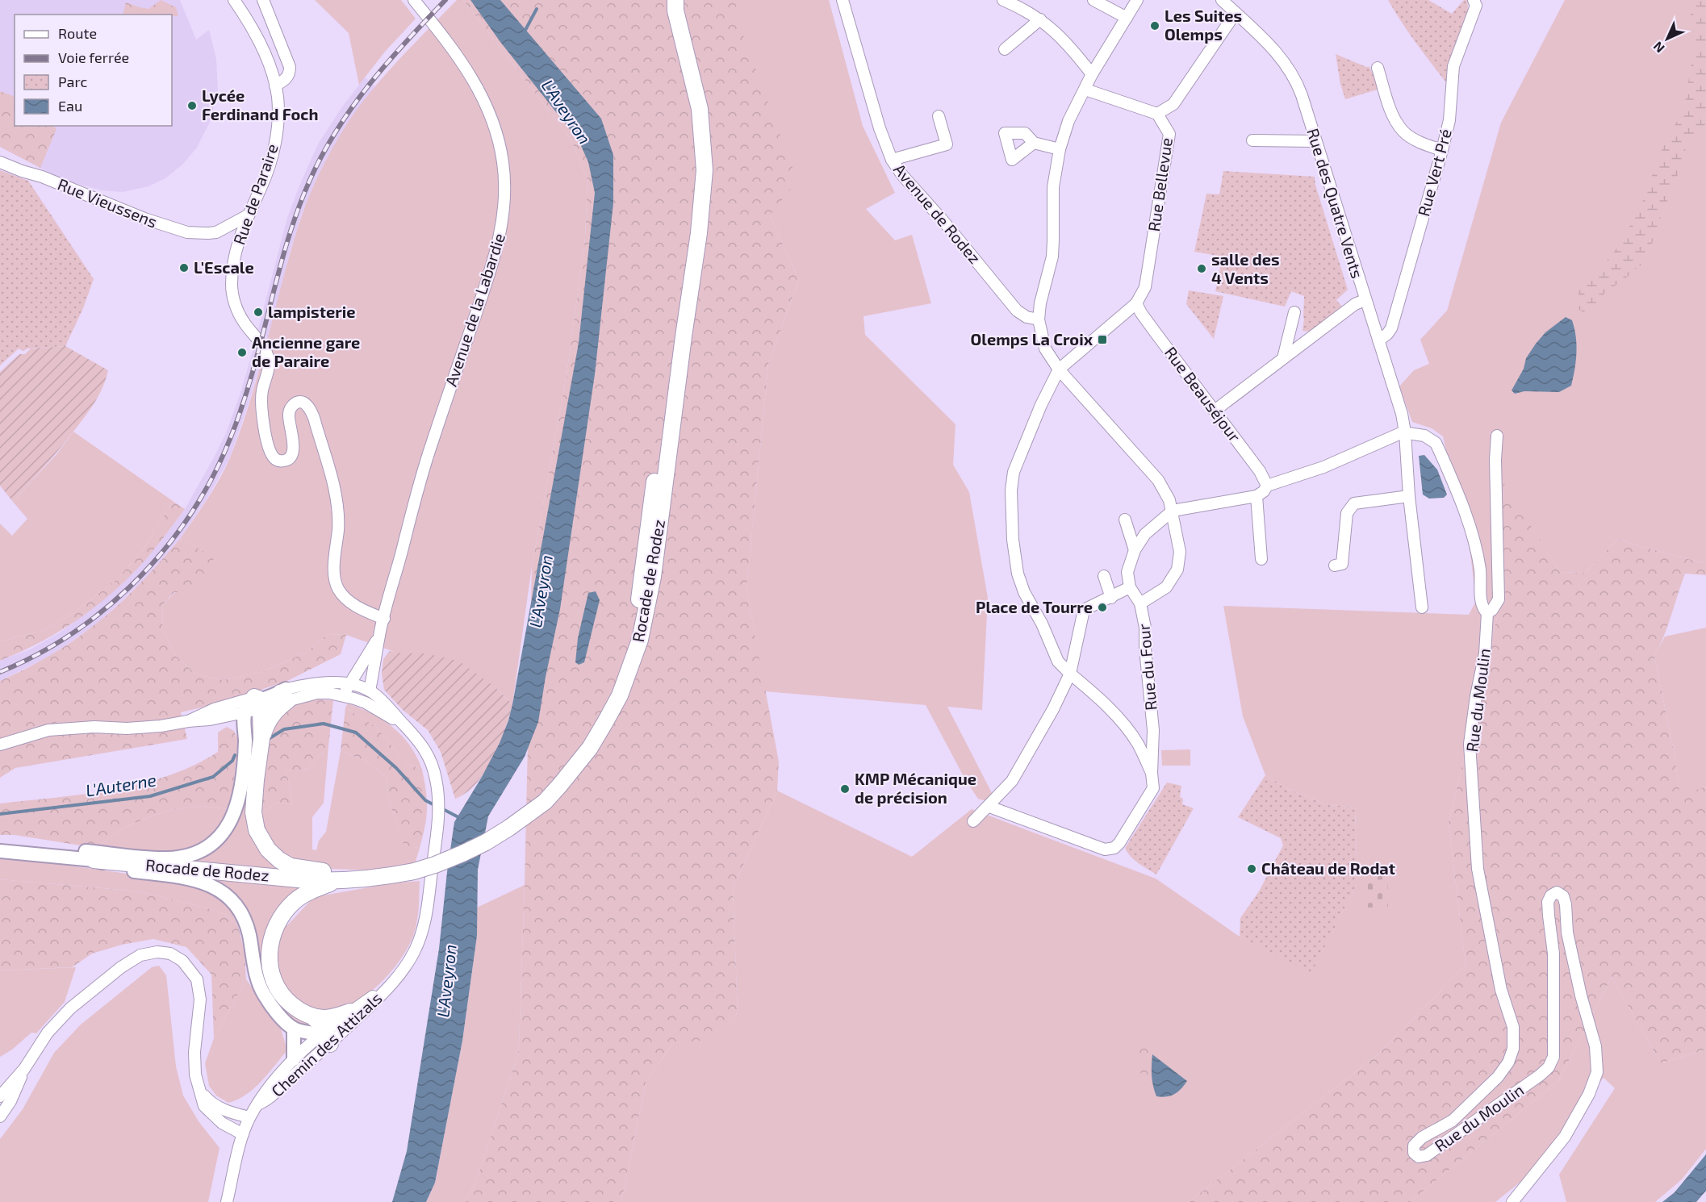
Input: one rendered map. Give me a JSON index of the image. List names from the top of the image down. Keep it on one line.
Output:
{"streets":{"highway":["Rocade de Rodez"],"street":["Rue Vert Pré","Rue Bellevue","Rue de Paraire","Rue Vieussens","Rue des Quatre Vents","Avenue de Rodez","Avenue de la Labardie","Rue Beauséjour","Rue du Four","Rue du Moulin","Chemin des Attizals"]},"crossings":[["Rue Vert Pré","Rue des Quatre Vents"],["Rue Bellevue","Rue Beauséjour"],["Rue de Paraire","Rue Vieussens"],["Rue de Paraire","Avenue de la Labardie"],["Avenue de la Labardie","Chemin des Attizals"]],"water":["L'Aveyron","L'Auterne"],"places":{"other":["Les Suites Olemps","Lycée Ferdinand Foch","L'Escale","salle des 4 Vents","lampisterie","Ancienne gare de Paraire","Place de Tourre","KMP Mécanique de précision","Château de Rodat"],"transit":["Olemps La Croix"]},"legend":["Route","Voie ferrée","Parc","Eau"],"north":"bottom left"}
